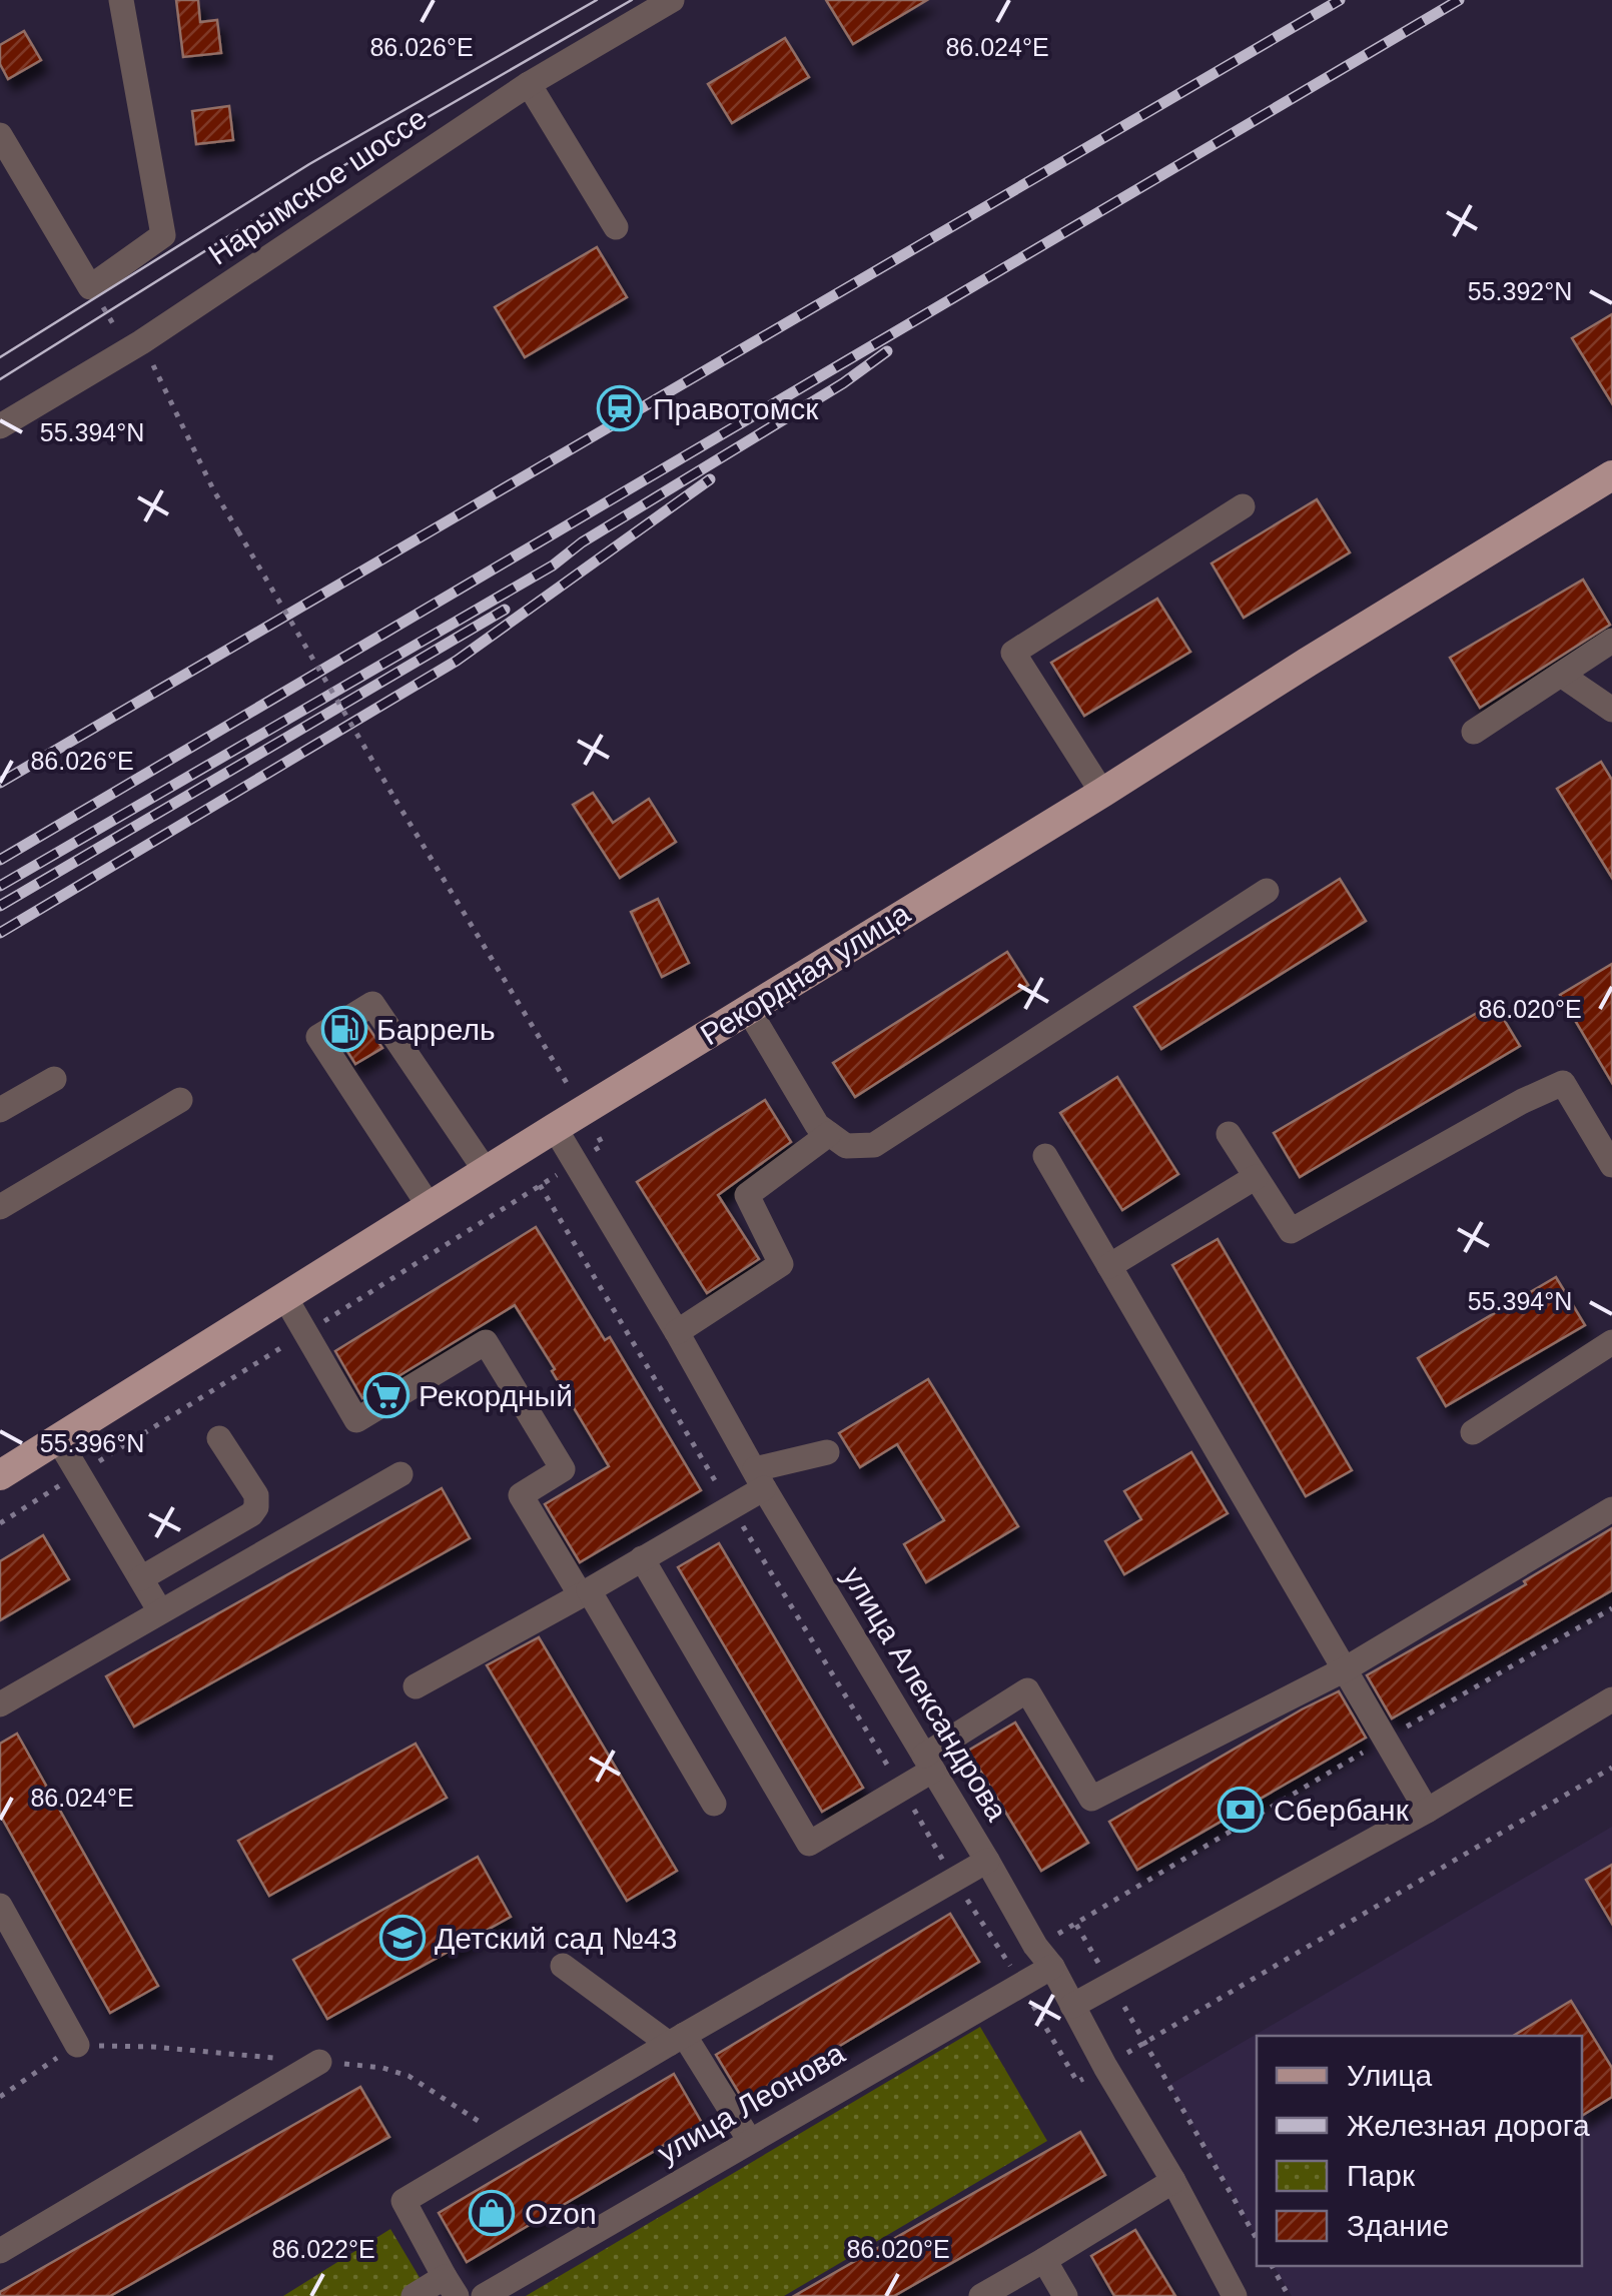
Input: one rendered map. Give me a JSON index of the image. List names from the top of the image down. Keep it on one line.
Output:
{"streets":{"main road":["Рекордная улица"],"street":["Нарымское шоссе","улица Александрова","улица Леонова"]},"crossings":[["Рекордная улица","улица Александрова"],["улица Александрова","улица Леонова"]],"places":{"station":["Правотомск"],"fuel station":["Баррель"],"supermarket":["Рекордный"],"bank":["Сбербанк"],"school or university":["Детский сад №43"],"shop":["Ozon"]},"legend":["Улица","Железная дорога","Парк","Здание"],"coordinates":["86.026°E","86.024°E","55.392°N","55.394°N","86.020°E","55.396°N","86.022°E"]}
